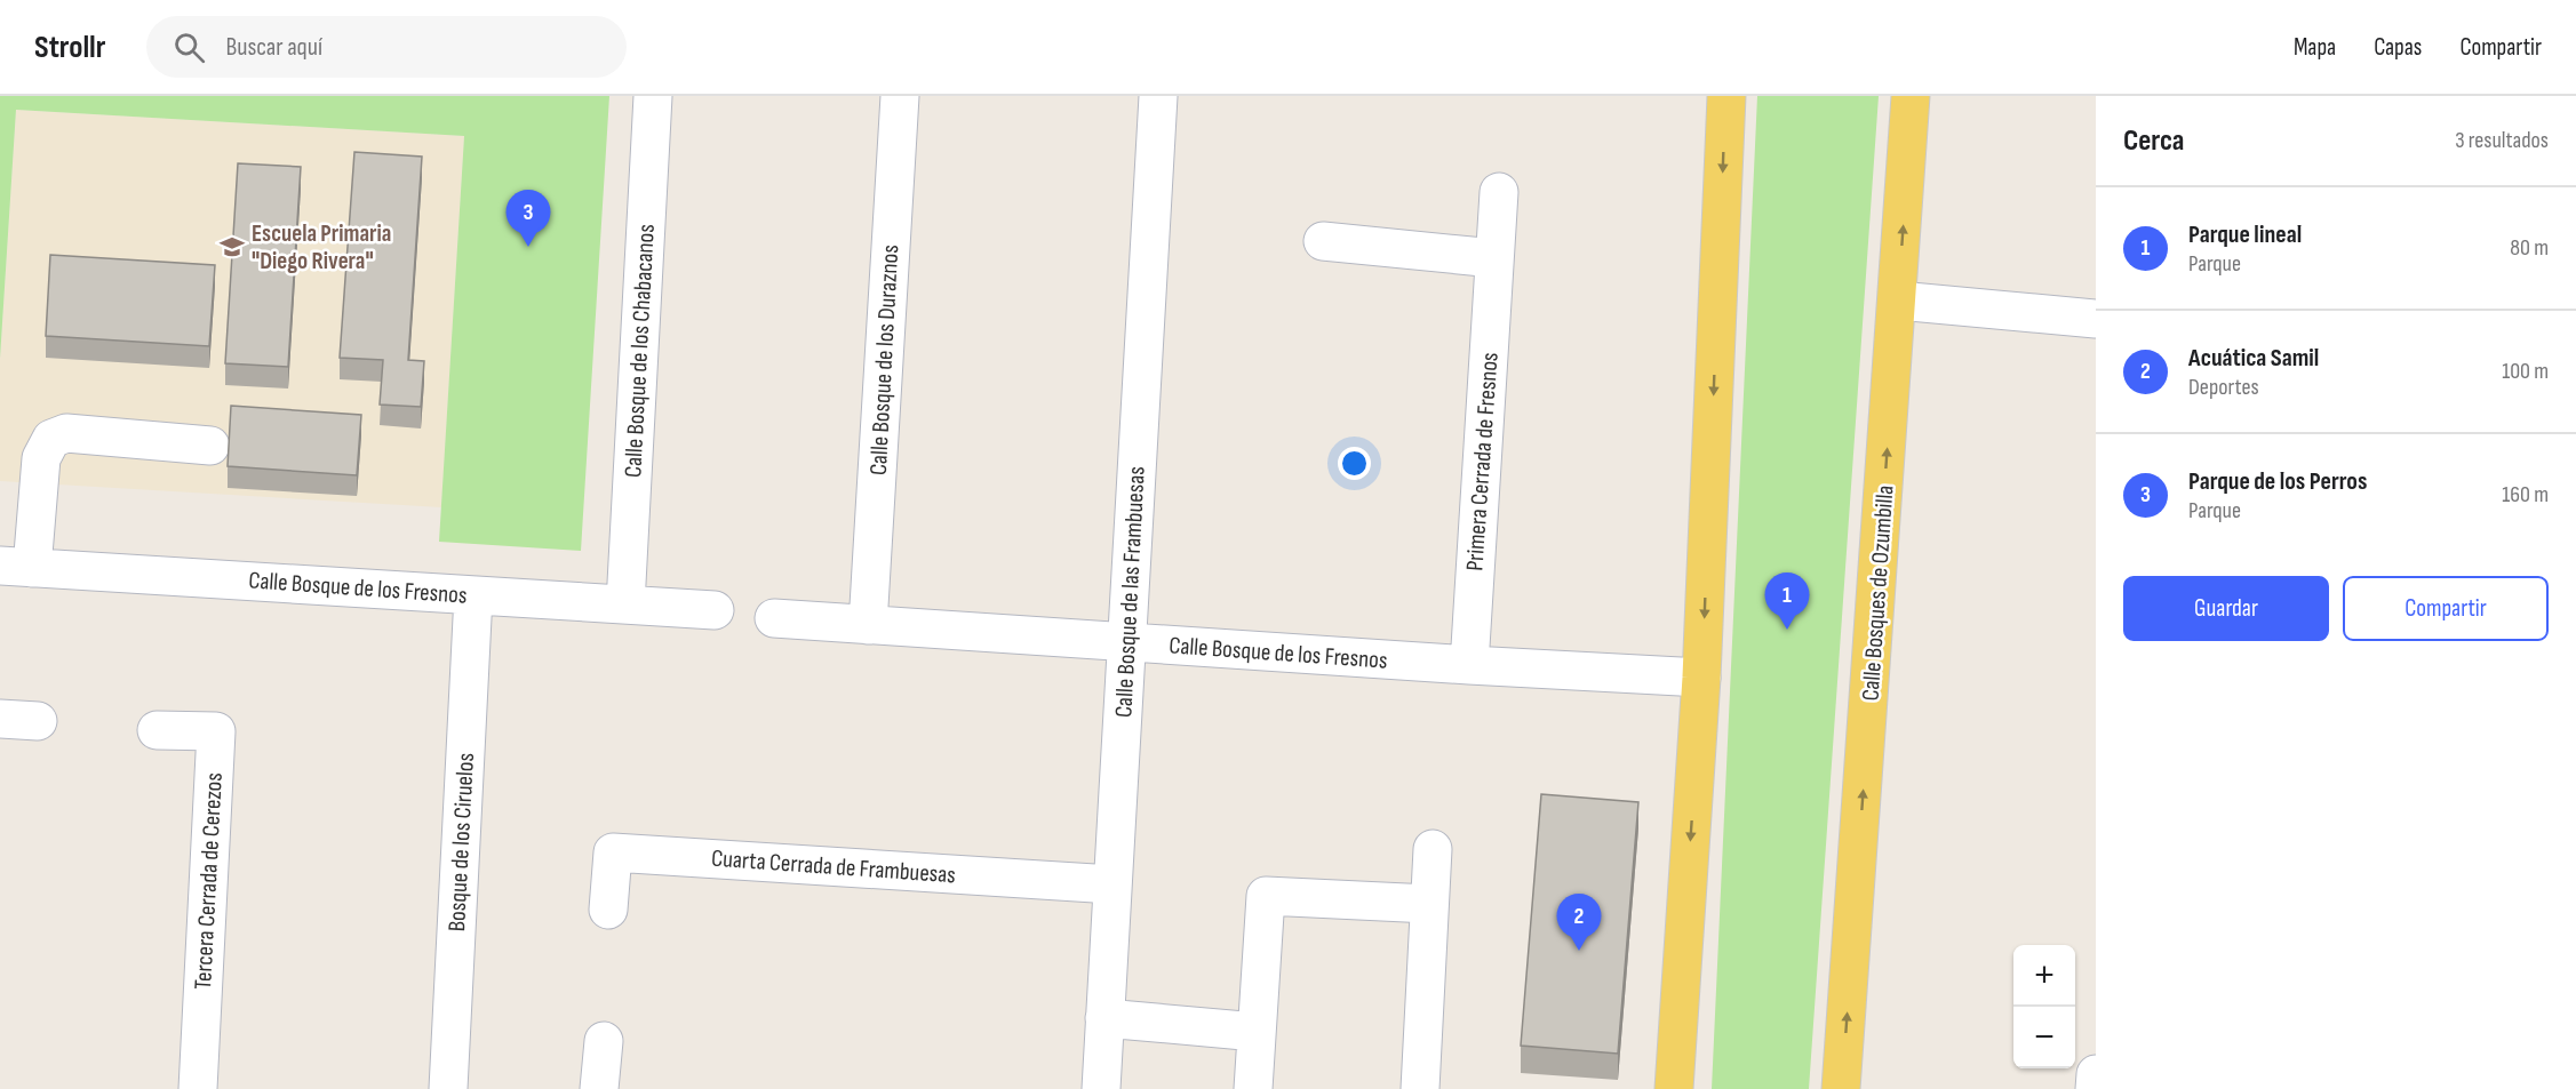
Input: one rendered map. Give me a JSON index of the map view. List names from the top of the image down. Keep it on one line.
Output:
{"streets":{"main road":["Calle Bosques de Ozumbilla"],"street":["Calle Bosque de los Chabacanos","Calle Bosque de los Duraznos","Primera Cerrada de Fresnos","Calle Bosque de los Fresnos","Calle Bosque de las Frambuesas","Bosque de los Ciruelos","Cuarta Cerrada de Frambuesas","Tercera Cerrada de Cerezos"]},"crossings":[["Calle Bosque de los Chabacanos","Calle Bosque de los Fresnos"],["Calle Bosque de los Duraznos","Calle Bosque de los Fresnos"],["Primera Cerrada de Fresnos","Calle Bosque de los Fresnos"],["Calle Bosque de los Fresnos","Calle Bosque de las Frambuesas"],["Calle Bosque de los Fresnos","Bosque de los Ciruelos"],["Calle Bosque de las Frambuesas","Cuarta Cerrada de Frambuesas"]],"places":{"school or university":["Escuela Primaria \"Diego Rivera\""]},"page":{"header":"Strollr","search":"Buscar aquí","nav":["Mapa","Capas","Compartir"],"heading":["Cerca","3 resultados"],"list":[{"mark":"1","name":"Parque lineal","note":"Parque","value":"80 m"},{"mark":"2","name":"Acuática Samil","note":"Deportes","value":"100 m"},{"mark":"3","name":"Parque de los Perros","note":"Parque","value":"160 m"}],"pins":["3","1","2"],"buttons":["Guardar","Compartir"],"map_buttons":["+","−"]}}
